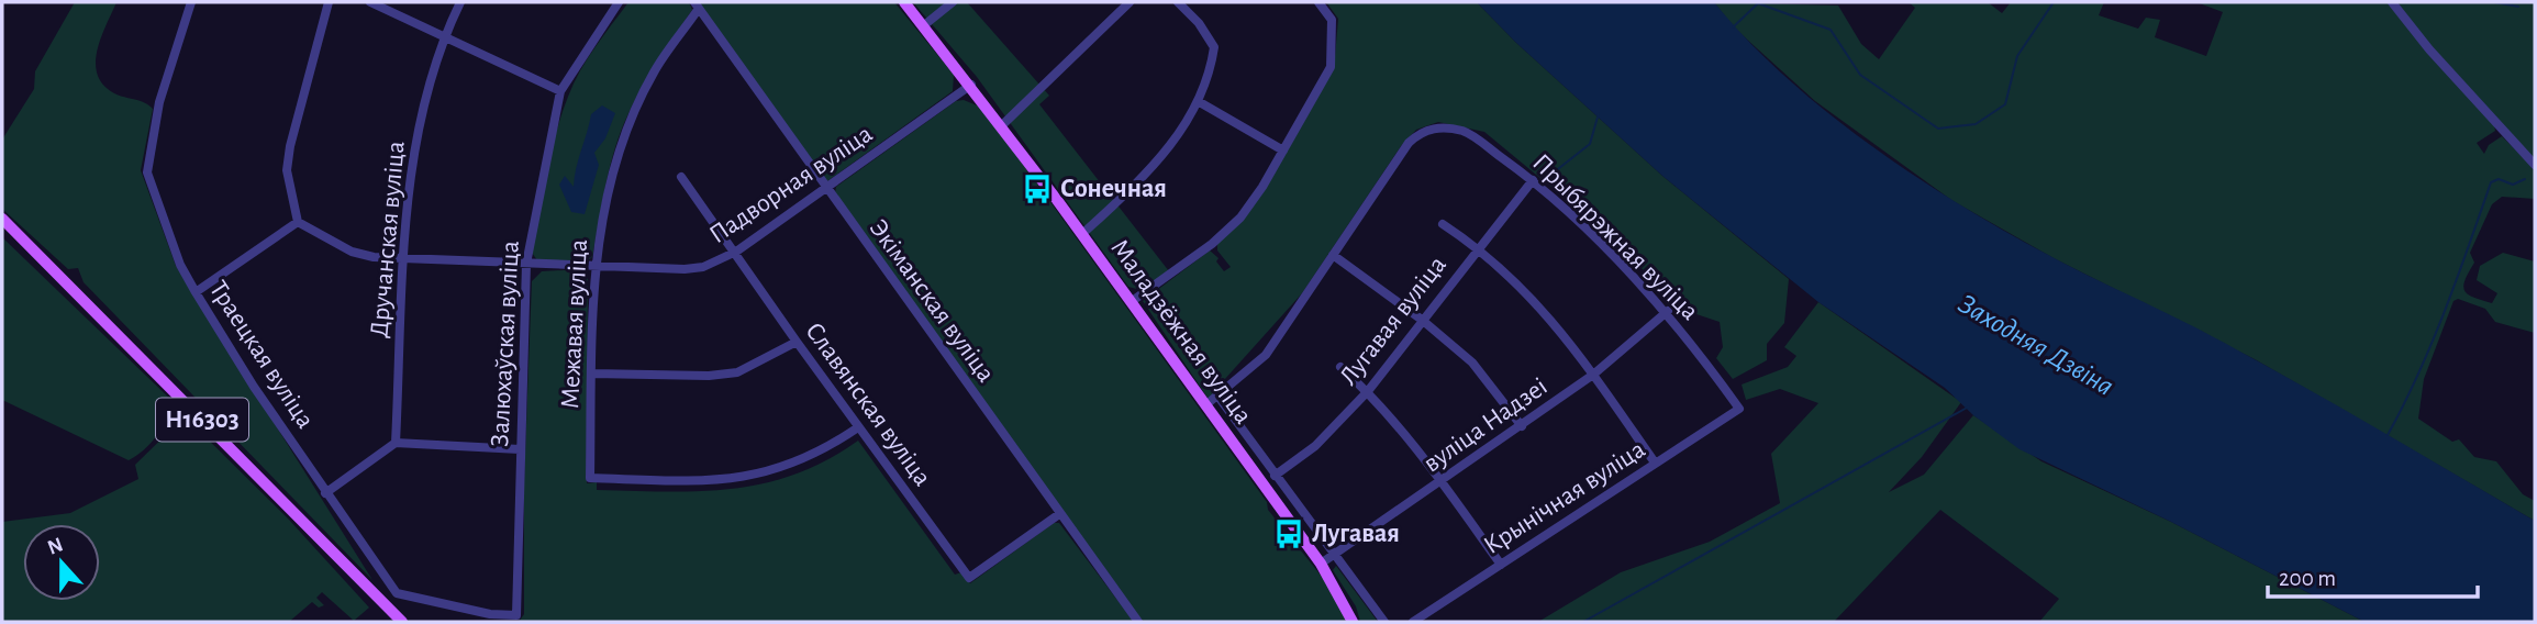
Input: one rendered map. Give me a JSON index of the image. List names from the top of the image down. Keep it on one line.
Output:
{"streets":{"main road":["Маладзёжная вуліца","Н16303"],"street":["Падворная вуліца","Прыбярэжная вуліца","Дручанская вуліца","Экіманская вуліца","Лугавая вуліца","Межавая вуліца","Залюхаўская вуліца","Траецкая вуліца","Славянская вуліца","вуліца Надзеі","Крынічная вуліца"]},"crossings":[["Падворная вуліца","Дручанская вуліца"],["Падворная вуліца","Экіманская вуліца"],["Падворная вуліца","Межавая вуліца"],["Падворная вуліца","Маладзёжная вуліца"],["Падворная вуліца","Залюхаўская вуліца"],["Падворная вуліца","Славянская вуліца"],["Прыбярэжная вуліца","Лугавая вуліца"],["Прыбярэжная вуліца","Маладзёжная вуліца"],["Прыбярэжная вуліца","вуліца Надзеі"],["Прыбярэжная вуліца","Крынічная вуліца"],["Экіманская вуліца","Межавая вуліца"],["Экіманская вуліца","Славянская вуліца"],["Межавая вуліца","Славянская вуліца"],["Маладзёжная вуліца","вуліца Надзеі"],["Залюхаўская вуліца","Траецкая вуліца"]],"water":["Заходняя Дзвіна"],"places":{"bus stop":["Сонечная","Лугавая"]},"scale_bar":"200 m","north":"top"}
